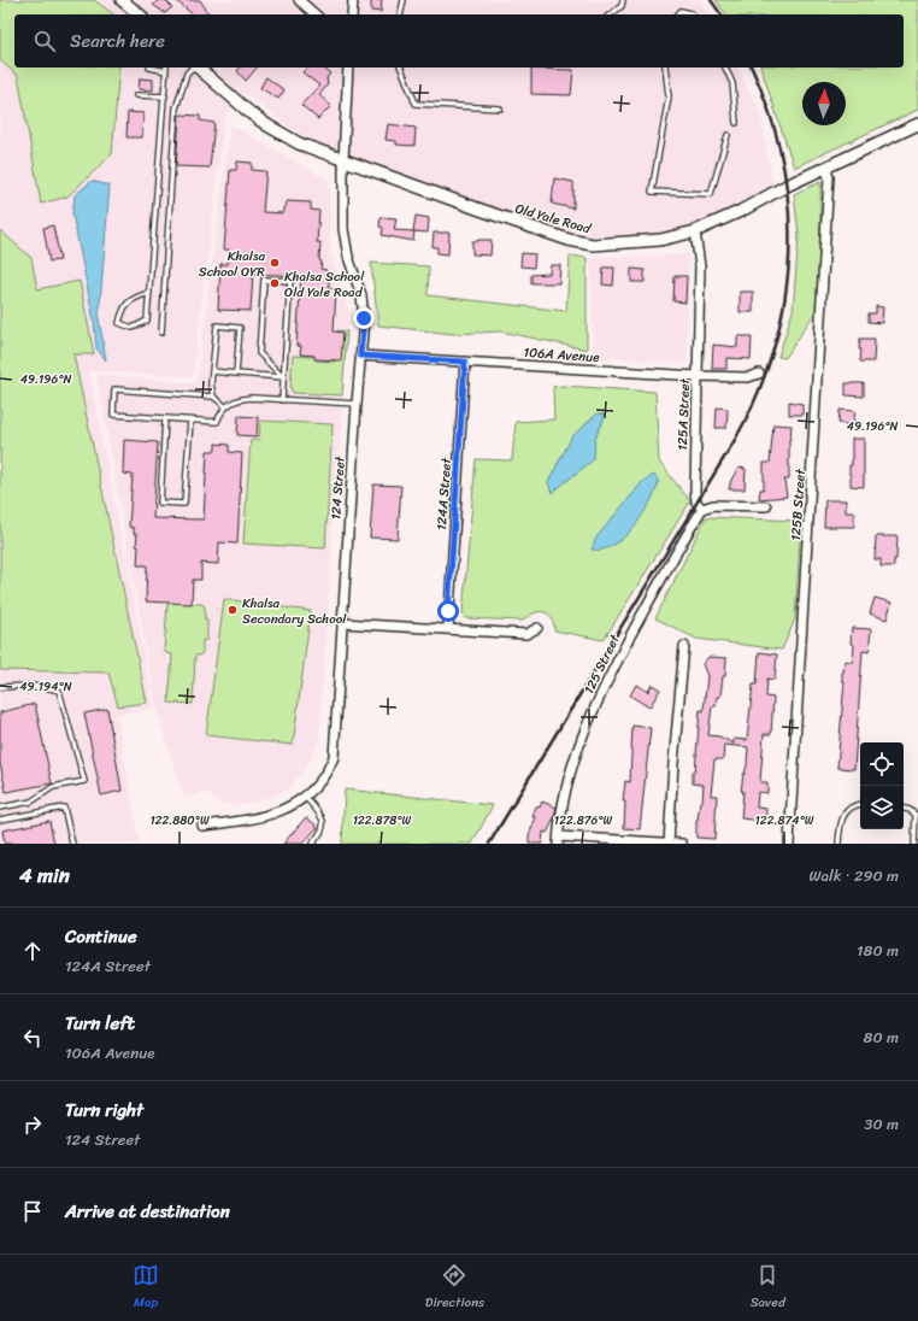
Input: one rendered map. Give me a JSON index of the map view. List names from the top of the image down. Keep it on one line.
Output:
{"streets":{"main road":["Old Yale Road"],"street":["106A Avenue","125A Street","124 Street","124A Street","125B Street","125 Street"]},"crossings":[["Old Yale Road","125A Street"],["Old Yale Road","124 Street"],["Old Yale Road","125B Street"],["106A Avenue","125A Street"],["106A Avenue","124 Street"],["106A Avenue","124A Street"],["125A Street","125 Street"]],"places":["Khalsa School OYR","Khalsa School Old Yale Road","Khalsa Secondary School"],"north":"top","page":{"search":"Search here","heading":["4 min","Walk · 290 m"],"list":[["Continue","124A Street","180 m"],["Turn left","106A Avenue","80 m"],["Turn right","124 Street","30 m"],"Arrive at destination"],"nav":["Map","Directions","Saved"]},"coordinates":["49.196°N","49.194°N","122.880°W","122.878°W","122.876°W","122.874°W"]}
